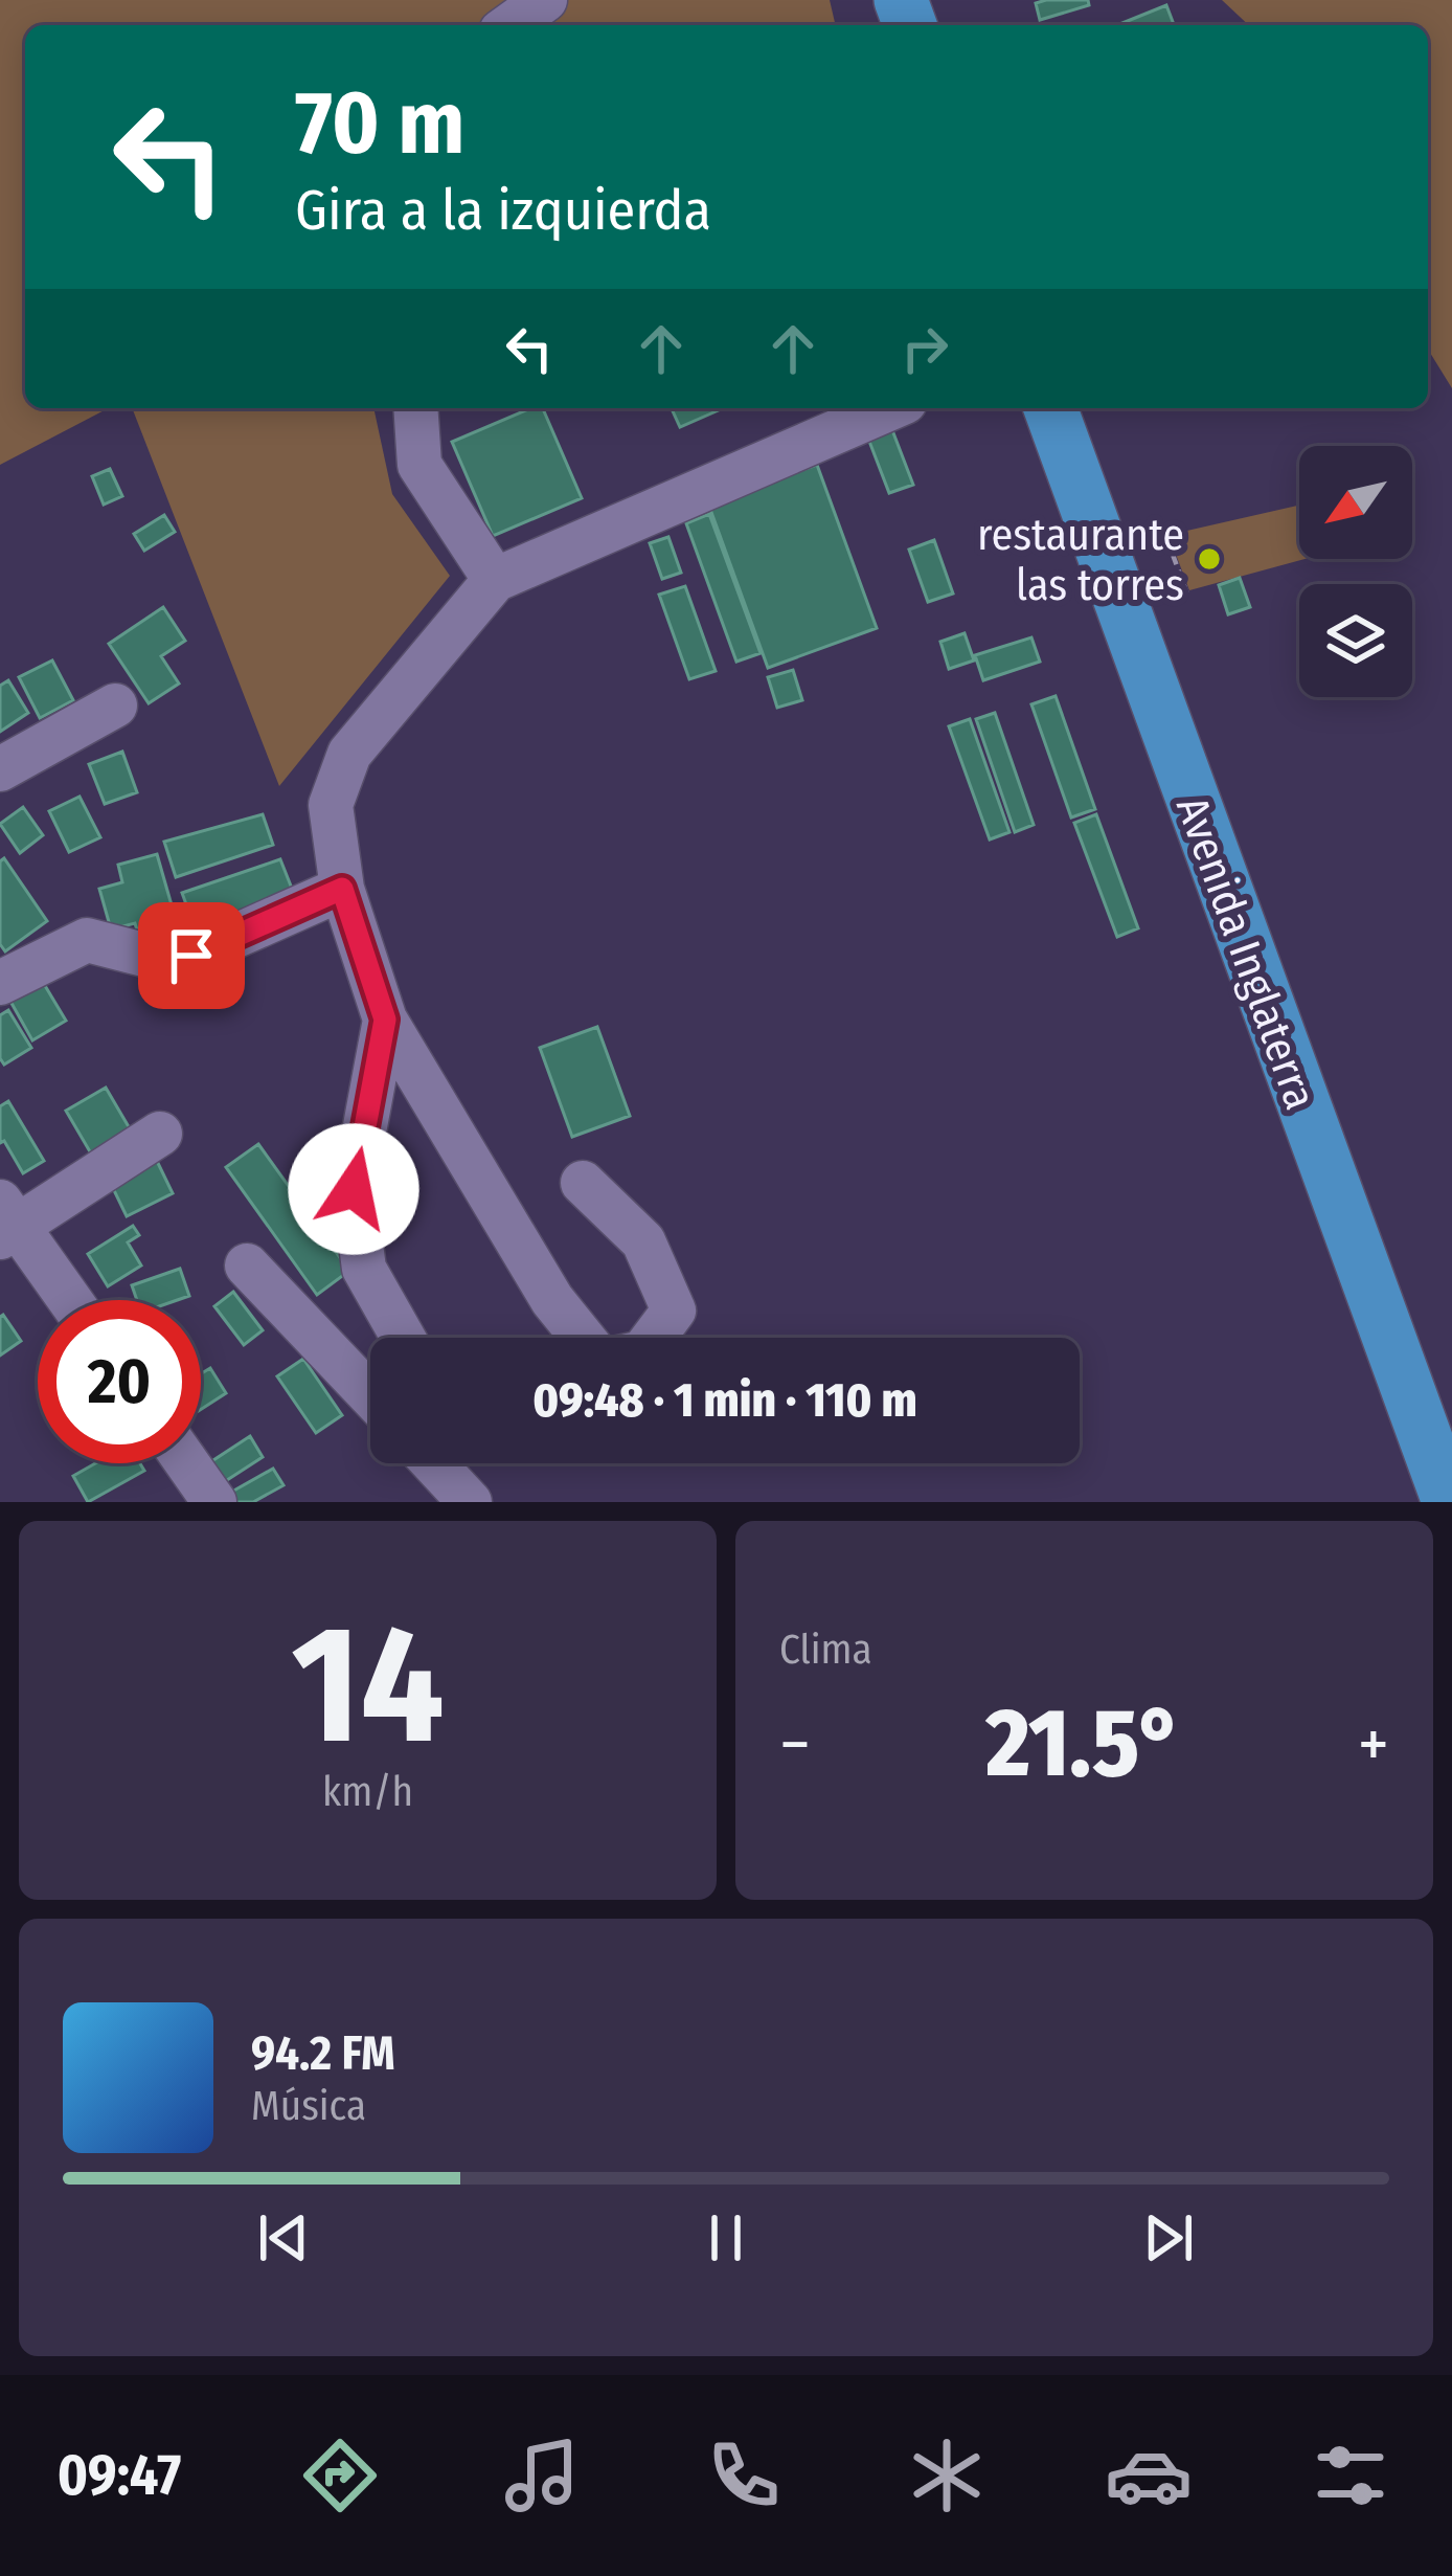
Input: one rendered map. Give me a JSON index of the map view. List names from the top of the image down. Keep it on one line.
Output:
{"streets":{"main road":["Avenida Inglaterra"]},"places":["restaurante las torres"],"north":"bottom left","page":{"turn":["70 m","Gira a la izquierda"],"limit":"20","trip":"09:48 · 1 min · 110 m","tile":[["14","km/h"],"Clima"],"heat":["−","21.5°","+"],"song":["94.2 FM","Música"],"tabs":"09:47"}}
